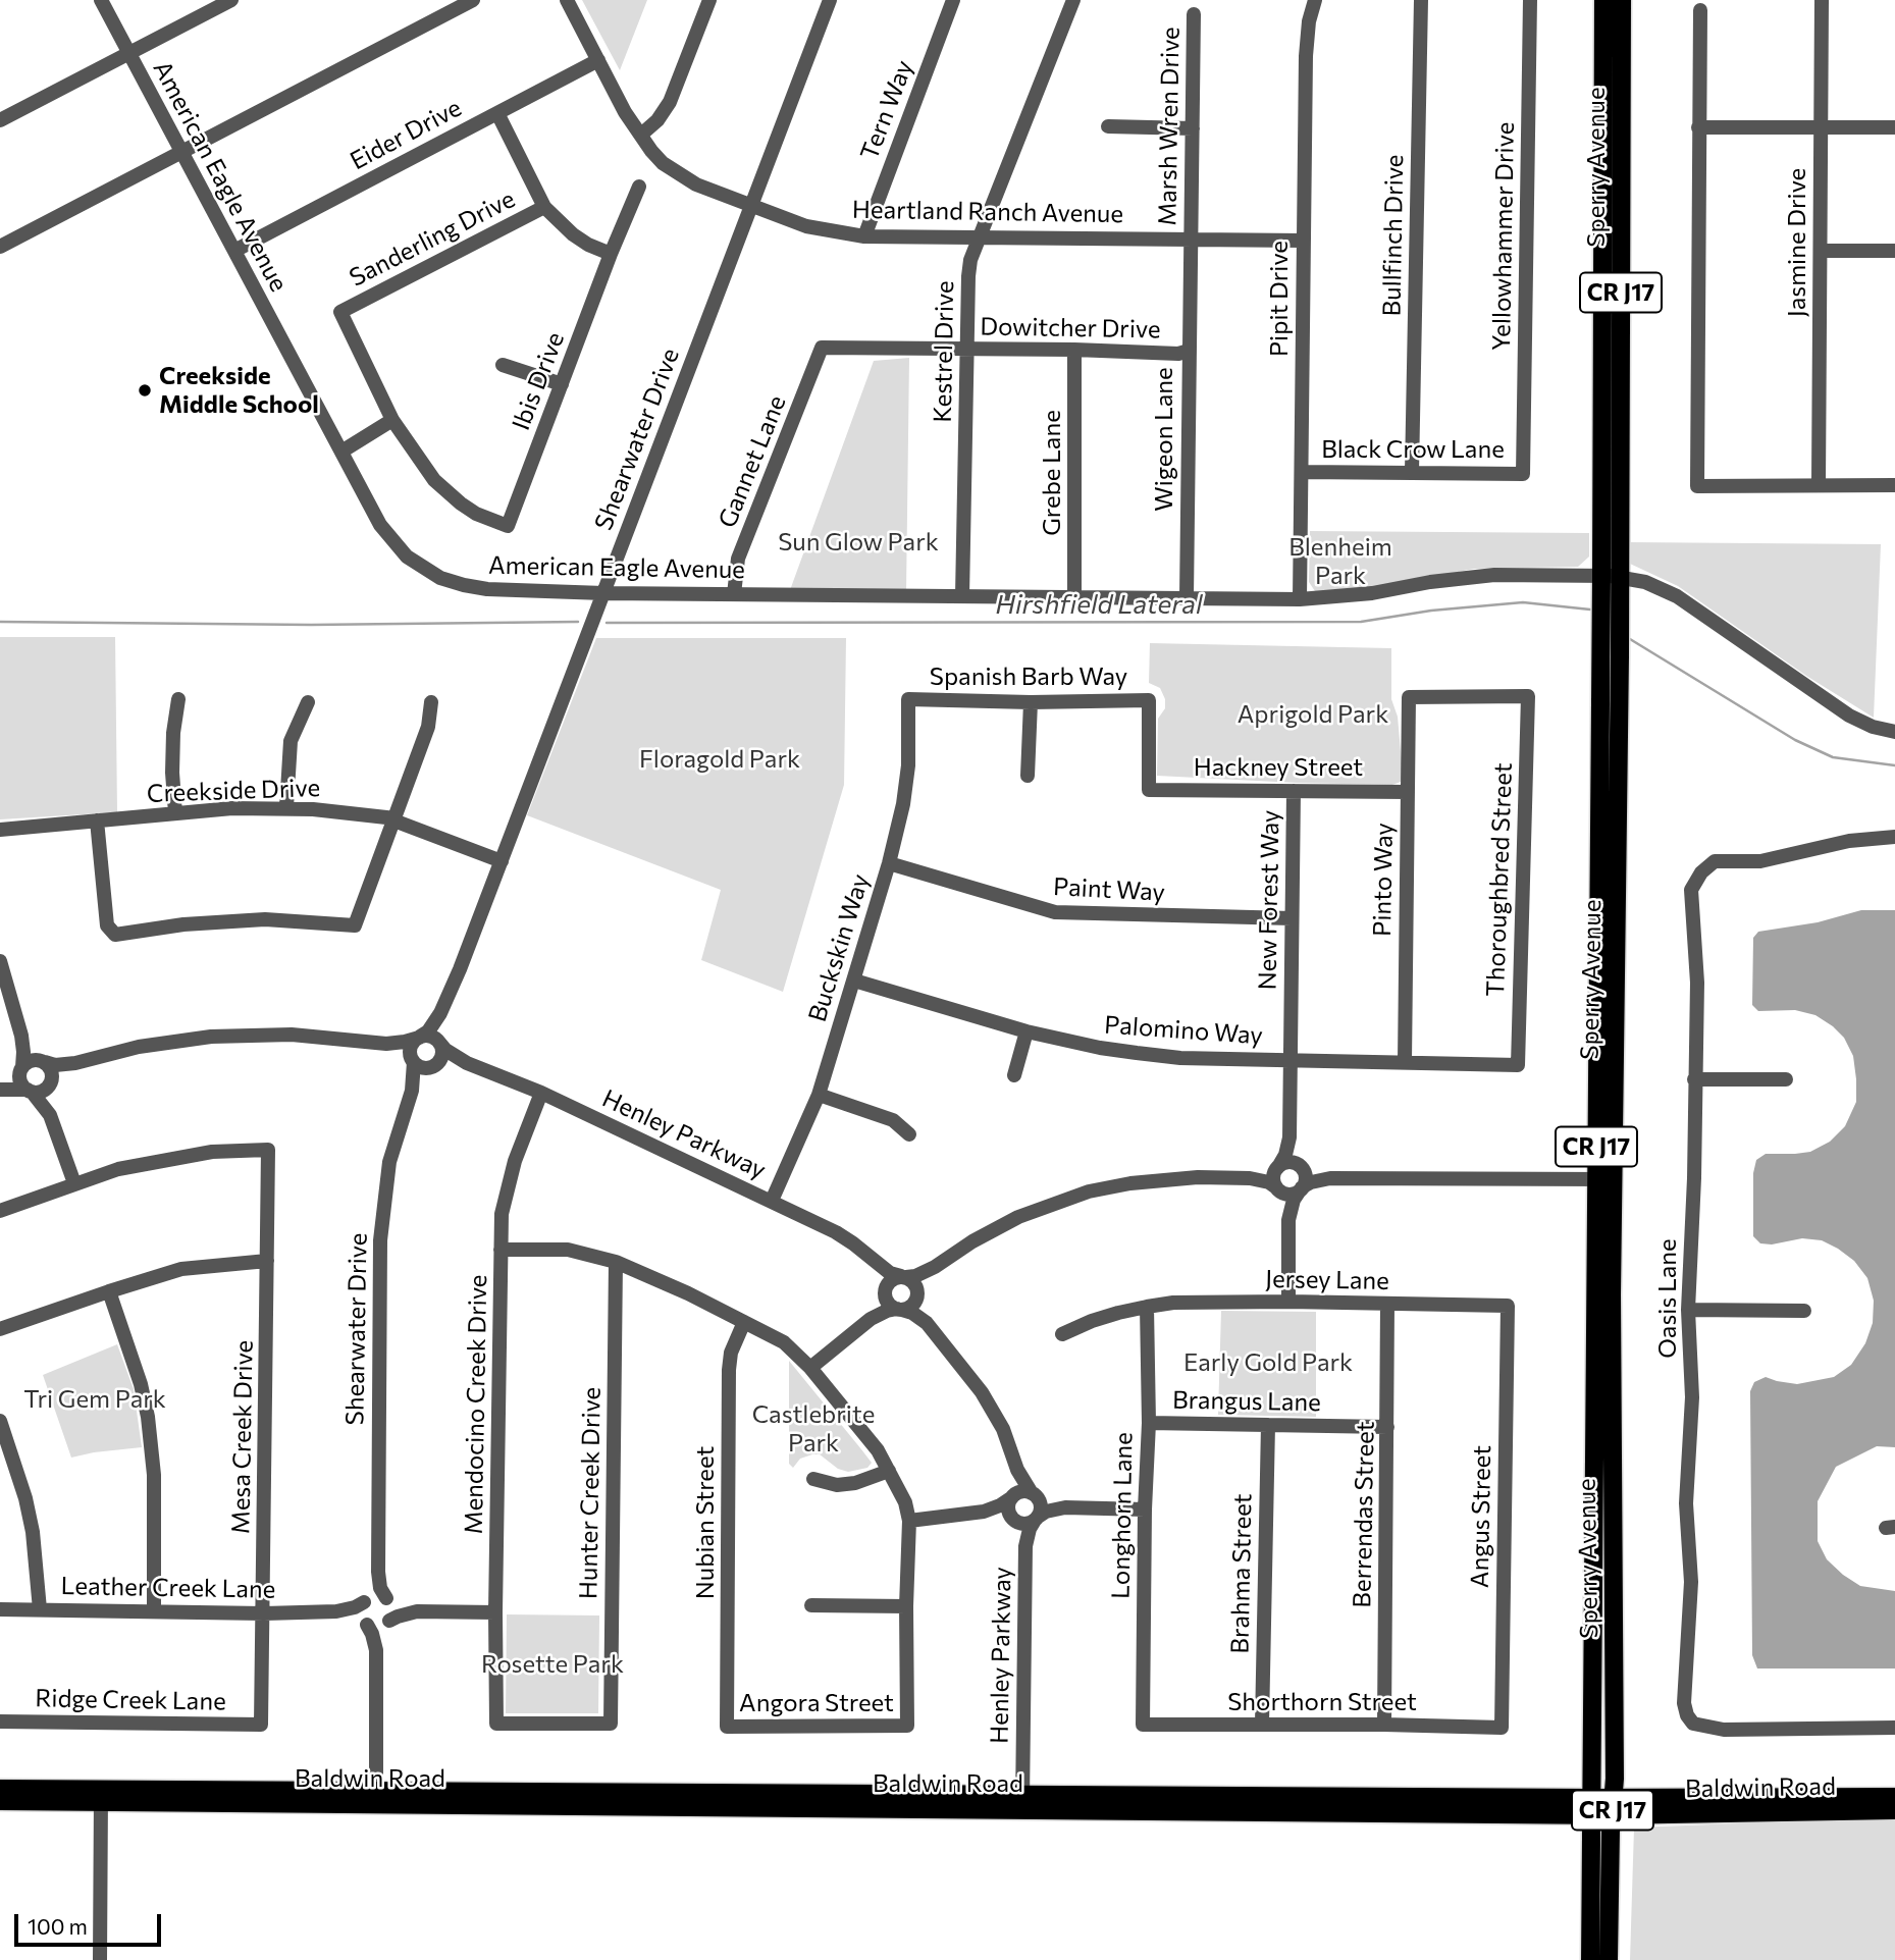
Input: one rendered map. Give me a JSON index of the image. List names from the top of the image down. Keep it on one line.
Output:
{"streets":{"main road":["Sperry Avenue","CR J17","Baldwin Road"],"street":["Tern Way","Marsh Wren Drive","Eider Drive","American Eagle Avenue","Heartland Ranch Avenue","Bullfinch Drive","Yellowhammer Drive","Sanderling Drive","Jasmine Drive","Pipit Drive","Dowitcher Drive","Kestrel Drive","Ibis Drive","Shearwater Drive","Wigeon Lane","Black Crow Lane","Gannet Lane","Grebe Lane","Spanish Barb Way","Hackney Street","Creekside Drive","Pinto Way","Thoroughbred Street","Paint Way","New Forest Way","Buckskin Way","Palomino Way","Henley Parkway","Jersey Lane","Oasis Lane","Brangus Lane","Mendocino Creek Drive","Mesa Creek Drive","Hunter Creek Drive","Berrendas Street","Longhorn Lane","Angus Street","Nubian Street","Brahma Street","Leather Creek Lane","Ridge Creek Lane","Shorthorn Street","Angora Street"]},"crossings":[["Tern Way","Heartland Ranch Avenue"],["Marsh Wren Drive","Heartland Ranch Avenue"],["Marsh Wren Drive","Wigeon Lane"],["Eider Drive","American Eagle Avenue"],["Eider Drive","Heartland Ranch Avenue"],["Sperry Avenue","American Eagle Avenue"],["Sperry Avenue","Baldwin Road"],["American Eagle Avenue","Pipit Drive"],["American Eagle Avenue","Kestrel Drive"],["American Eagle Avenue","Shearwater Drive"],["American Eagle Avenue","Wigeon Lane"],["American Eagle Avenue","Gannet Lane"],["American Eagle Avenue","Grebe Lane"],["Heartland Ranch Avenue","Pipit Drive"],["Heartland Ranch Avenue","Kestrel Drive"],["Heartland Ranch Avenue","Shearwater Drive"],["Heartland Ranch Avenue","Wigeon Lane"],["Bullfinch Drive","Black Crow Lane"],["Yellowhammer Drive","Black Crow Lane"],["Sanderling Drive","Ibis Drive"],["Pipit Drive","Black Crow Lane"],["Dowitcher Drive","Kestrel Drive"],["Dowitcher Drive","Wigeon Lane"],["Dowitcher Drive","Gannet Lane"],["Dowitcher Drive","Grebe Lane"],["Shearwater Drive","Creekside Drive"],["Shearwater Drive","Henley Parkway"],["Shearwater Drive","Leather Creek Lane"],["Spanish Barb Way","Hackney Street"],["Spanish Barb Way","Buckskin Way"],["Hackney Street","Pinto Way"],["Hackney Street","New Forest Way"],["Pinto Way","Thoroughbred Street"],["Pinto Way","Palomino Way"],["Thoroughbred Street","Palomino Way"],["Paint Way","New Forest Way"],["Paint Way","Buckskin Way"],["New Forest Way","Palomino Way"],["Buckskin Way","Palomino Way"],["Buckskin Way","Henley Parkway"],["Henley Parkway","Mendocino Creek Drive"],["Henley Parkway","Baldwin Road"],["Jersey Lane","Berrendas Street"],["Jersey Lane","Longhorn Lane"],["Jersey Lane","Angus Street"],["Brangus Lane","Berrendas Street"],["Brangus Lane","Longhorn Lane"],["Brangus Lane","Brahma Street"],["Mendocino Creek Drive","Hunter Creek Drive"],["Mesa Creek Drive","Leather Creek Lane"],["Mesa Creek Drive","Ridge Creek Lane"],["Berrendas Street","Shorthorn Street"],["Longhorn Lane","Shorthorn Street"],["Angus Street","Shorthorn Street"],["Nubian Street","Angora Street"],["Brahma Street","Shorthorn Street"]],"water":["Hirshfield Lateral"],"parks":["Sun Glow Park","Blenheim Park","Aprigold Park","Floragold Park","Early Gold Park","Tri Gem Park","Castlebrite Park","Rosette Park"],"places":["Creekside Middle School"],"scale_bar":"100 m"}
